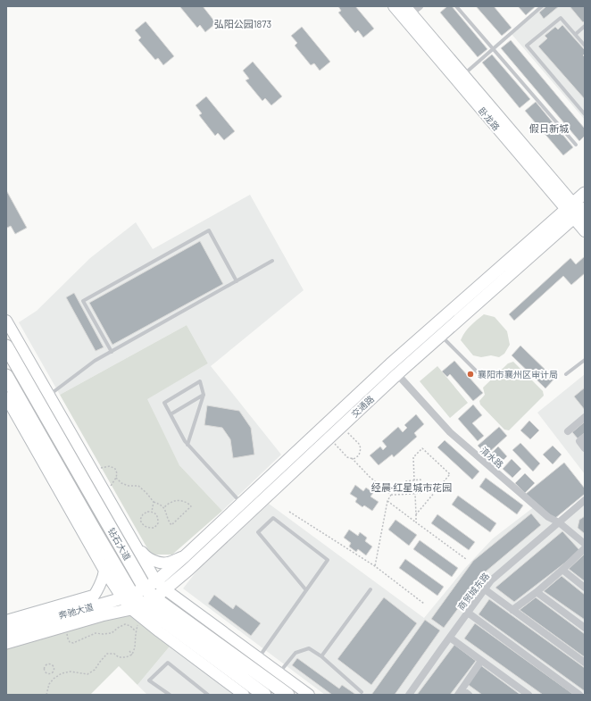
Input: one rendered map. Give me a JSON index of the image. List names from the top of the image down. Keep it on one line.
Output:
{"streets":{"highway":["钻石大道"],"main road":["交通路","奔驰大道"],"street":["卧龙路","淯水路","商贸城东路"]},"crossings":[["卧龙路","交通路"],["交通路","淯水路"],["交通路","钻石大道"],["交通路","奔驰大道"],["淯水路","商贸城东路"],["钻石大道","奔驰大道"]],"districts":["弘阳公园1873","假日新城","经晨·红星城市花园"],"places":["襄阳市襄州区审计局"]}
